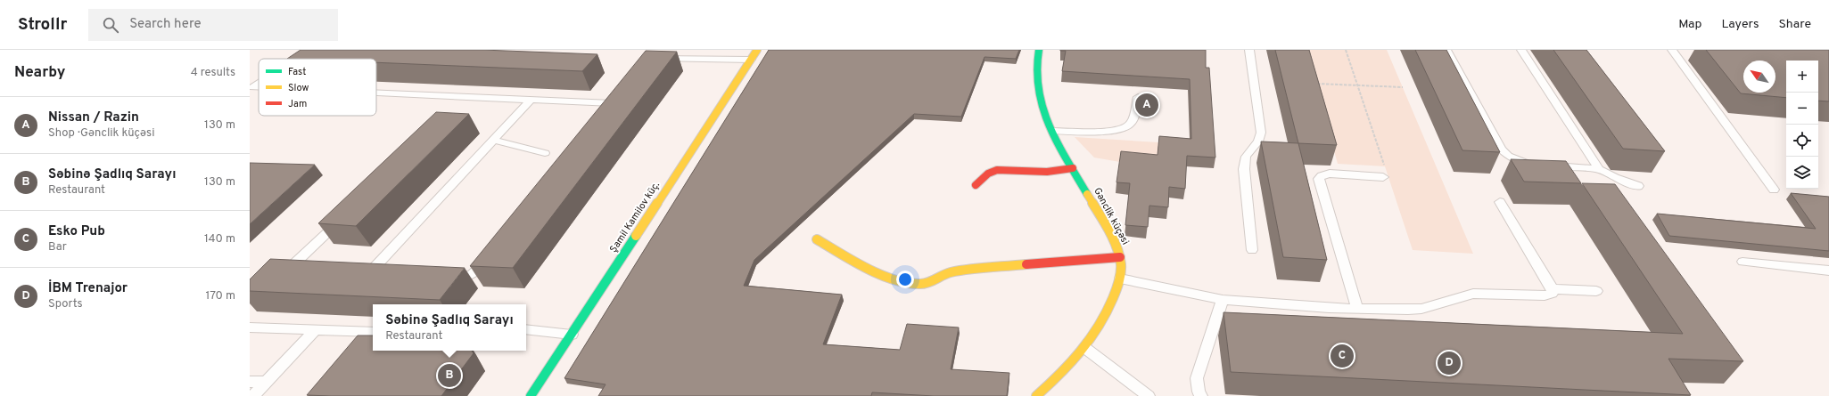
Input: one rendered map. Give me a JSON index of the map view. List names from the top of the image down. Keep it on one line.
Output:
{"streets":{"street":["Gənclik küçəsi","Şamil Kamilov küç."]},"legend":["Fast","Slow","Jam"],"north":"top left","page":{"header":"Strollr","search":"Search here","nav":["Map","Layers","Share"],"heading":["Nearby","4 results"],"map_buttons":["+","−"],"pins":["A","C","D","B"],"list":[{"mark":"A","name":"Nissan / Razin","note":"Shop · Gənclik küçəsi","value":"130 m"},{"mark":"B","name":"Səbinə Şadlıq Sarayı","note":"Restaurant","value":"130 m"},{"mark":"C","name":"Esko Pub","note":"Bar","value":"140 m"},{"mark":"D","name":"İBM Trenajor","note":"Sports","value":"170 m"}],"popup":["Səbinə Şadlıq Sarayı","Restaurant"]}}
